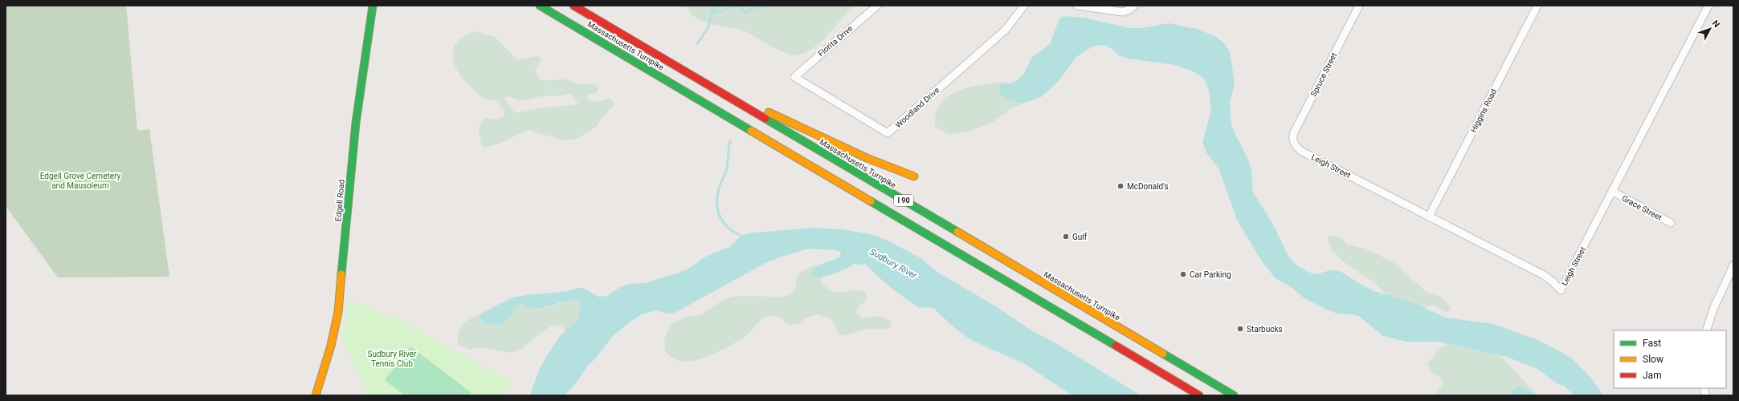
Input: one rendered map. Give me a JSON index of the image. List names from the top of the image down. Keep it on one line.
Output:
{"streets":{"main road":["Massachusetts Turnpike","Edgell Road","I 90"],"street":["Florita Drive","Spruce Street","Woodland Drive","Higgins Road","Leigh Street","Grace Street"]},"crossings":[["Florita Drive","Woodland Drive"],["Spruce Street","Leigh Street"],["Higgins Road","Leigh Street"],["Leigh Street","Grace Street"]],"water":["Sudbury River"],"parks":["Edgell Grove Cemetery and Mausoleum","Sudbury River Tennis Club"],"places":["McDonald's","Gulf","Car Parking","Starbucks"],"legend":["Fast","Slow","Jam"],"north":"top right"}
